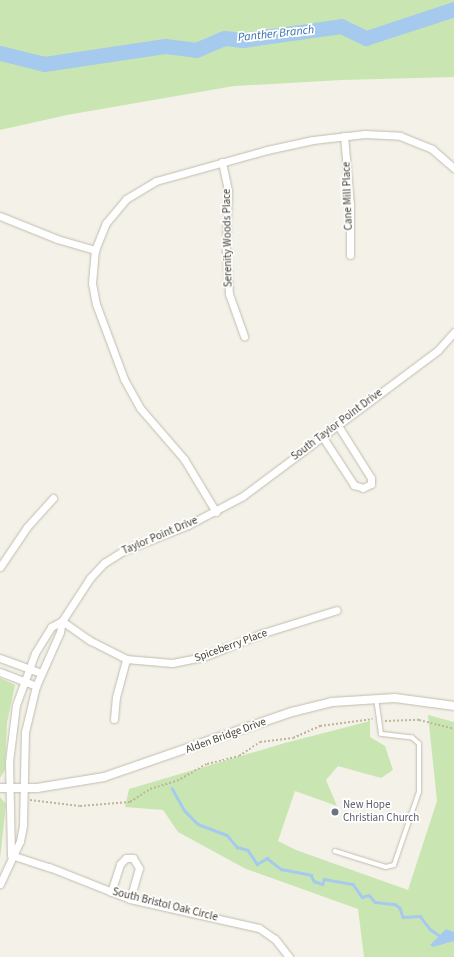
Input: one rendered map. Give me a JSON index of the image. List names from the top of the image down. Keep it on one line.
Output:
{"streets":{"street":["Cane Mill Place","Serenity Woods Place","South Taylor Point Drive","Taylor Point Drive","Spiceberry Place","Alden Bridge Drive","South Bristol Oak Circle"]},"crossings":[["South Taylor Point Drive","Taylor Point Drive"],["Taylor Point Drive","Spiceberry Place"],["Taylor Point Drive","Alden Bridge Drive"],["Taylor Point Drive","South Bristol Oak Circle"]],"water":["Panther Branch"],"places":["New Hope Christian Church"]}
